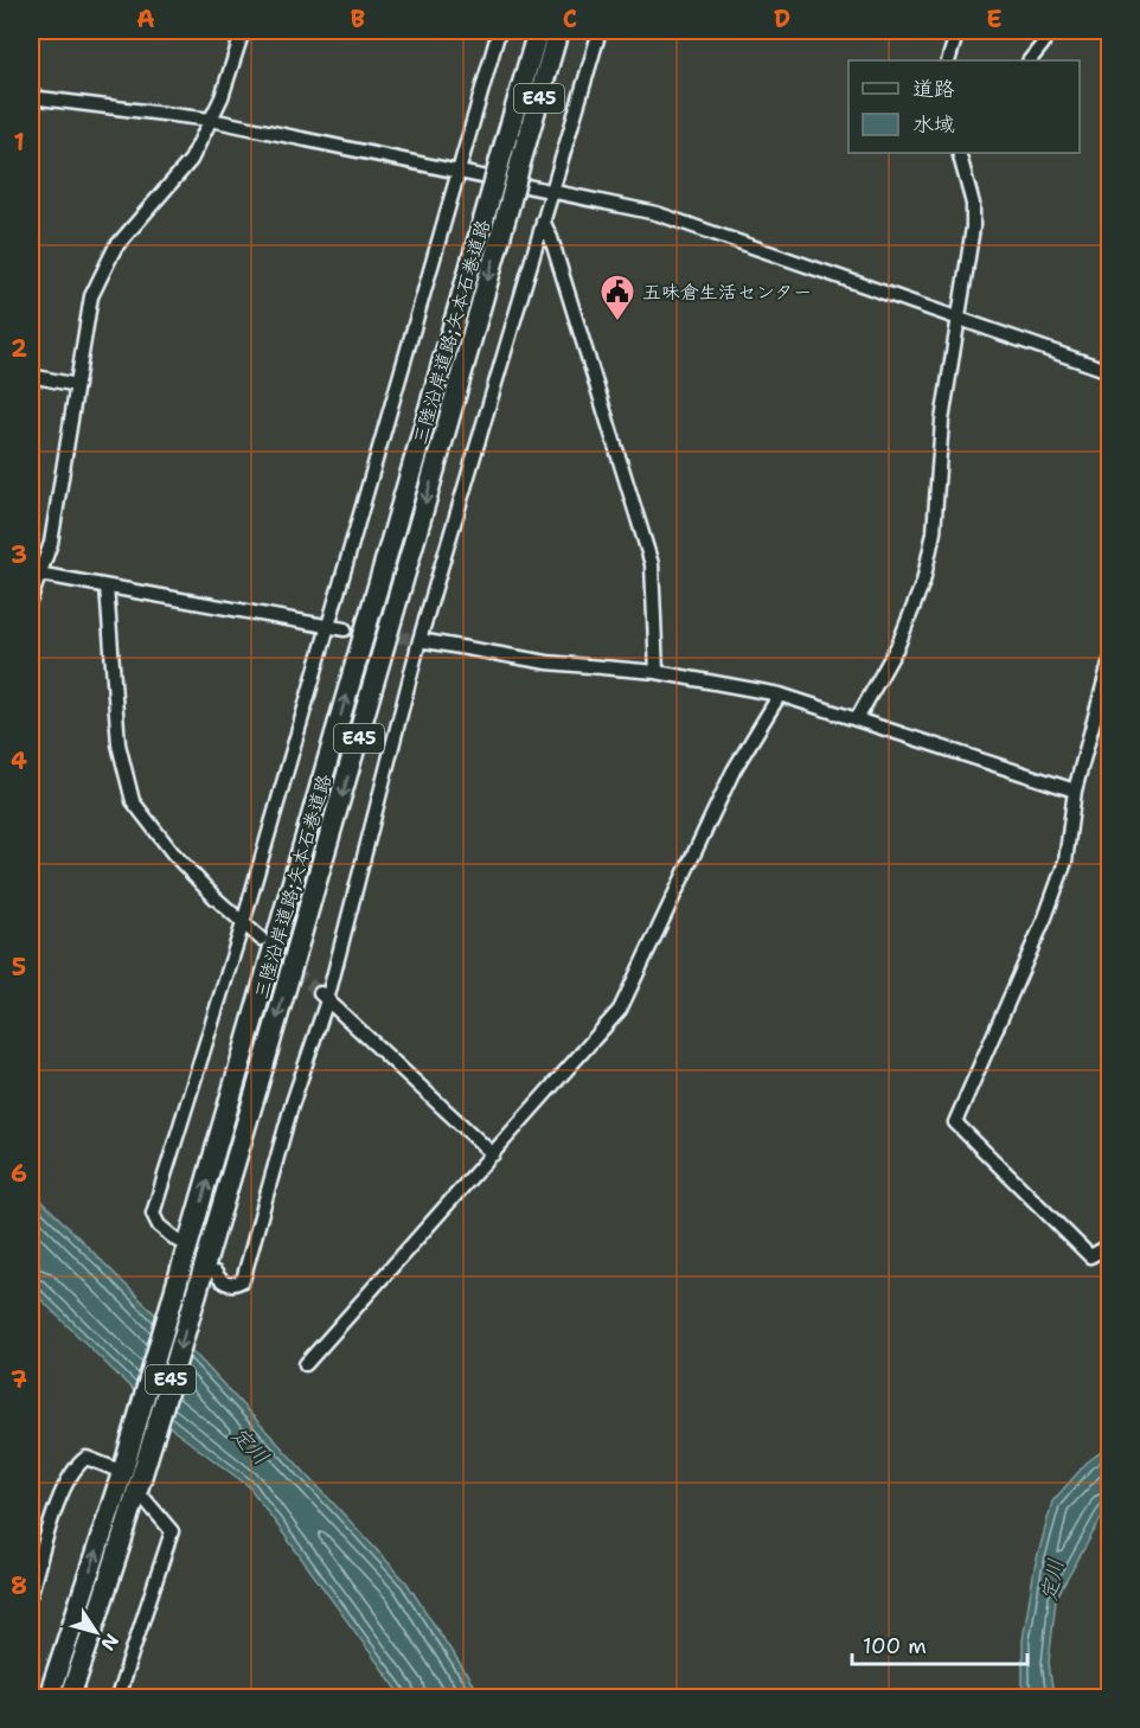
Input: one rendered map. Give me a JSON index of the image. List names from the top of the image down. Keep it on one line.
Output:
{"streets":{"highway":["E45","三陸沿岸道路;矢本石巻道路"]},"water":["定川"],"places":{"public building":["五味倉生活センター"]},"legend":["道路","水域"],"scale_bar":"100 m","north":"bottom right","grid":{"columns":["A","B","C","D","E"],"rows":["1","2","3","4","5","6","7","8"]}}
